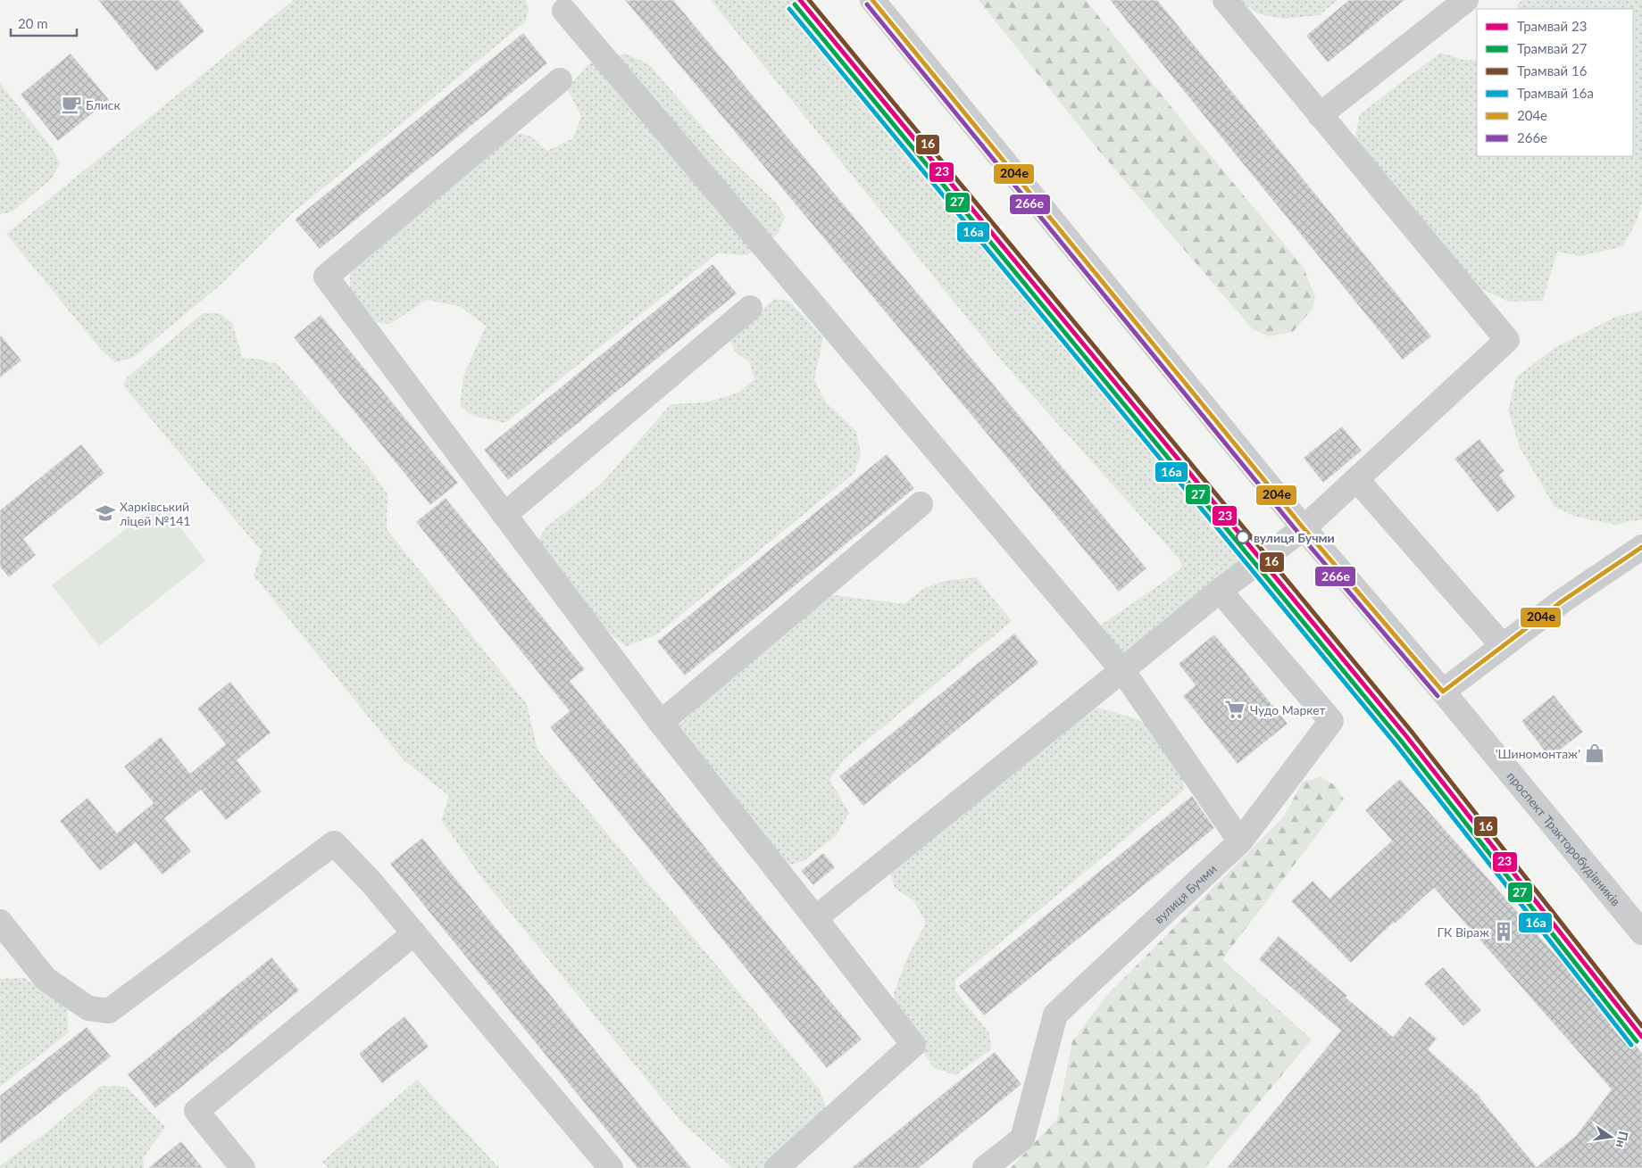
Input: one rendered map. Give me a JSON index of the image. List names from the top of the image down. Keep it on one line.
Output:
{"streets":{"street":["проспект Тракторобудівників","вулиця Бучми"]},"places":{"cafe":["Блиск"],"school or university":["Харківський ліцей №141"],"other":["вулиця Бучми"],"supermarket":["Чудо Маркет"],"shop":["'Шиномонтаж'"],"building":["ГК Віраж"]},"lines":["tram line 23","tram line 16","transit line 204е","tram line 27","transit line 266е","tram line 16a"],"legend":["Трамвай 23","Трамвай 27","Трамвай 16","Трамвай 16a","204е","266е"],"scale_bar":"20 m","north":"right"}
